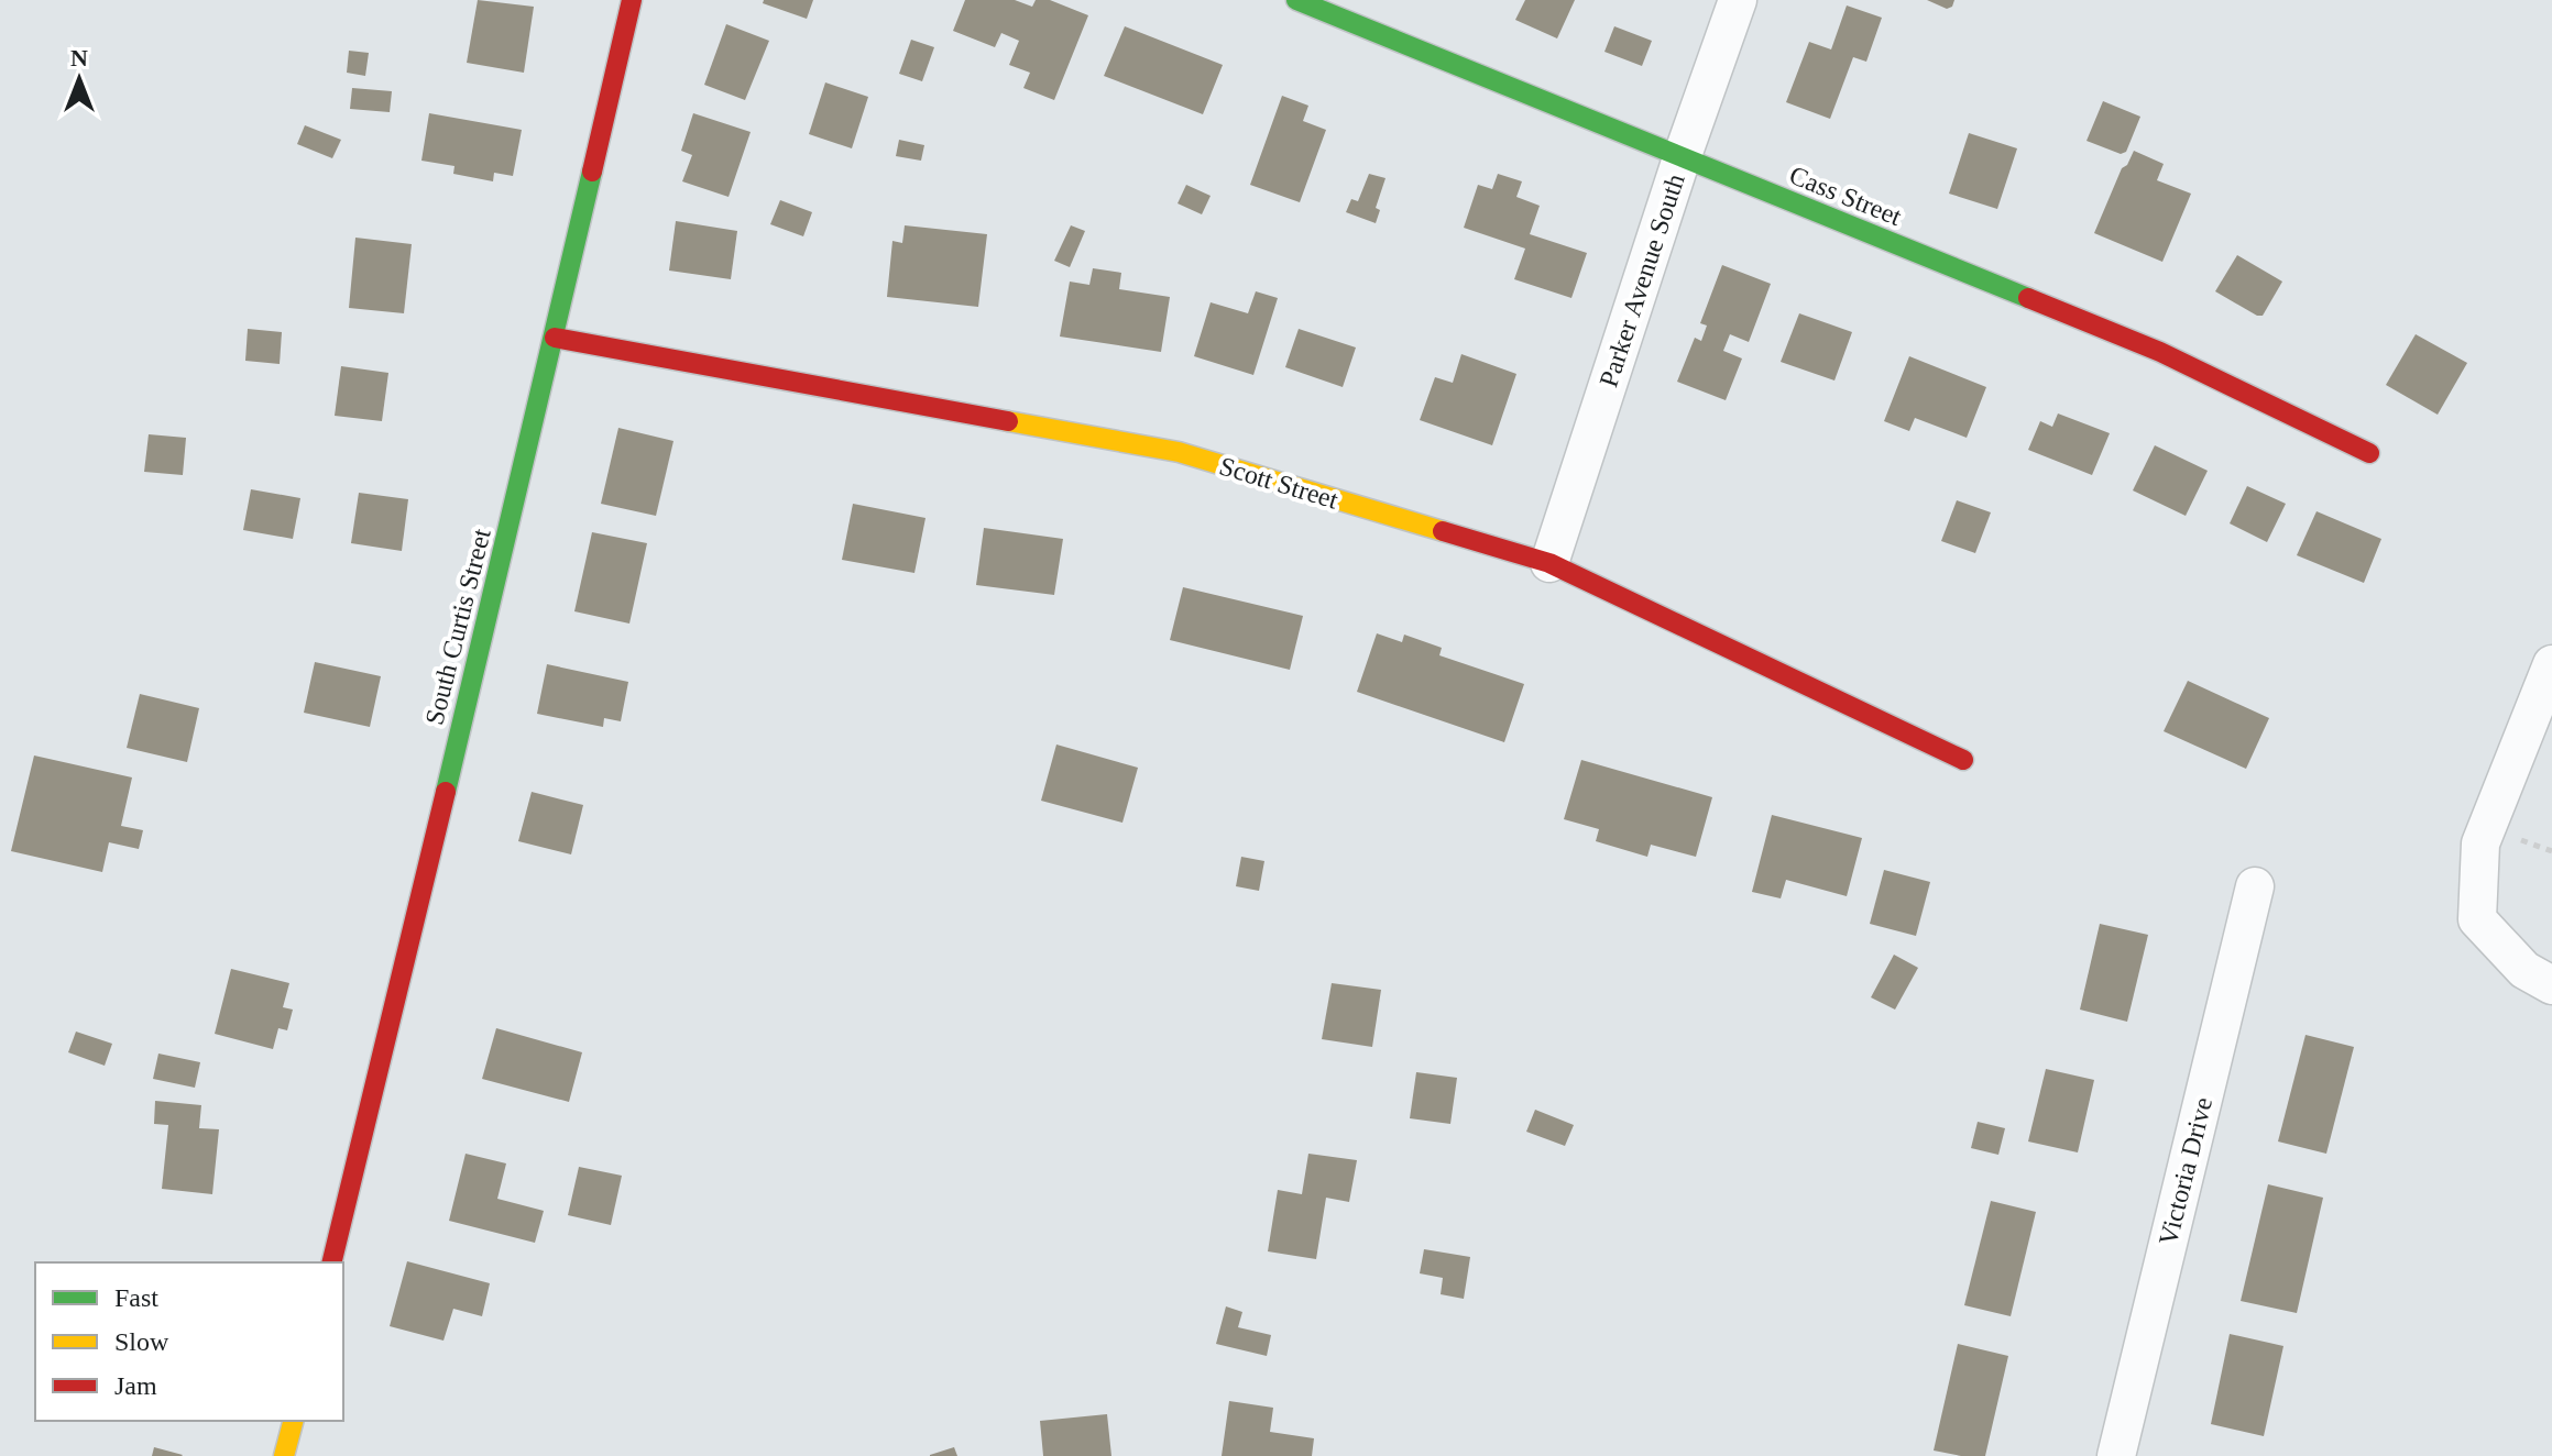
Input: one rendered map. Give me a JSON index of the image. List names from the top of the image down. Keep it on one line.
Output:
{"streets":{"street":["Cass Street","Parker Avenue South","Scott Street","South Curtis Street","Victoria Drive"]},"crossings":[["Cass Street","Parker Avenue South"],["Parker Avenue South","Scott Street"],["Scott Street","South Curtis Street"]],"legend":["Fast","Slow","Jam"],"north":"top"}
